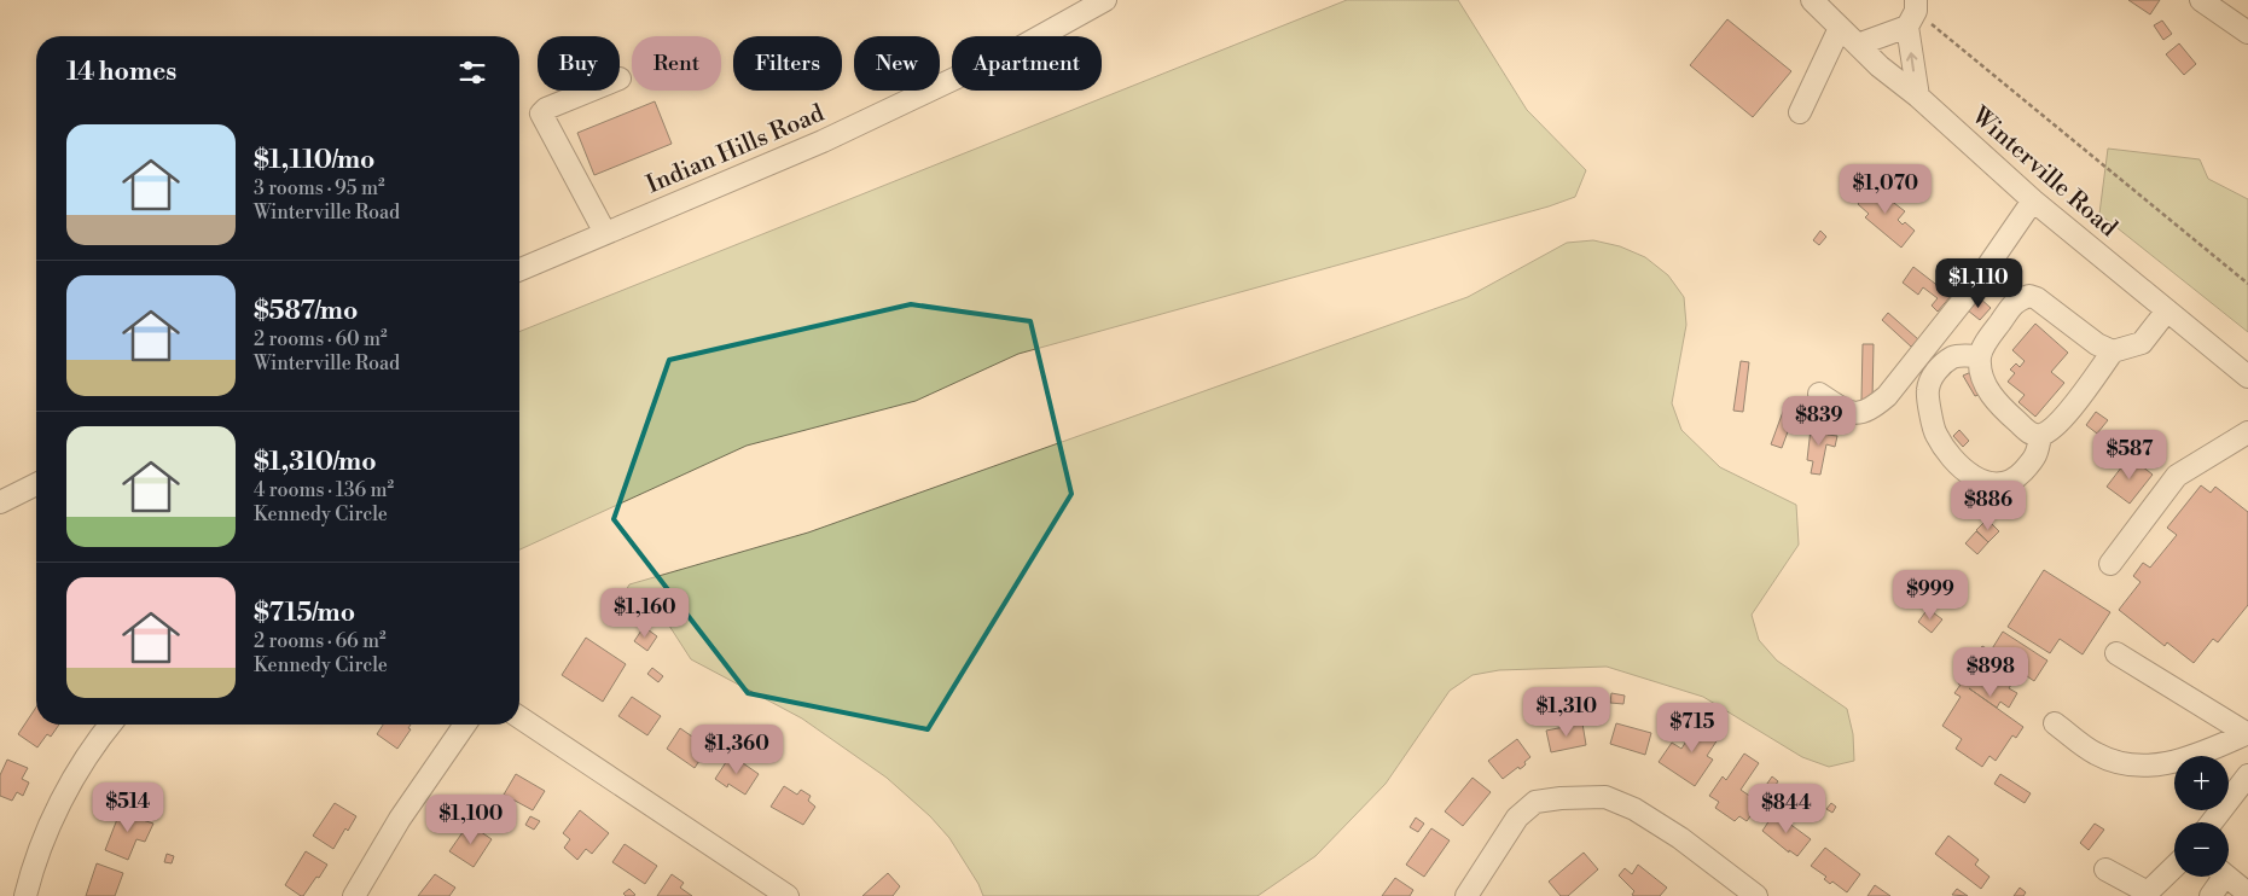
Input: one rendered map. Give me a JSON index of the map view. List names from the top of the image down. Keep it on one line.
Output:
{"streets":{"street":["Indian Hills Road","Winterville Road"]},"page":{"chip":["Buy","Rent","Filters","New","Apartment"],"heading":"14 homes","list":[{"name":"$1,110/mo","note":"3 rooms · 95 m² · Winterville Road"},{"name":"$587/mo","note":"2 rooms · 60 m² · Winterville Road"},{"name":"$1,310/mo","note":"4 rooms · 136 m² · Kennedy Circle"},{"name":"$715/mo","note":"2 rooms · 66 m² · Kennedy Circle"}],"price":["$1,070","$1,110","$839","$587","$886","$999","$1,160","$898","$1,310","$715","$1,360","$514","$844","$1,100"],"map_buttons":["+","−"]}}
